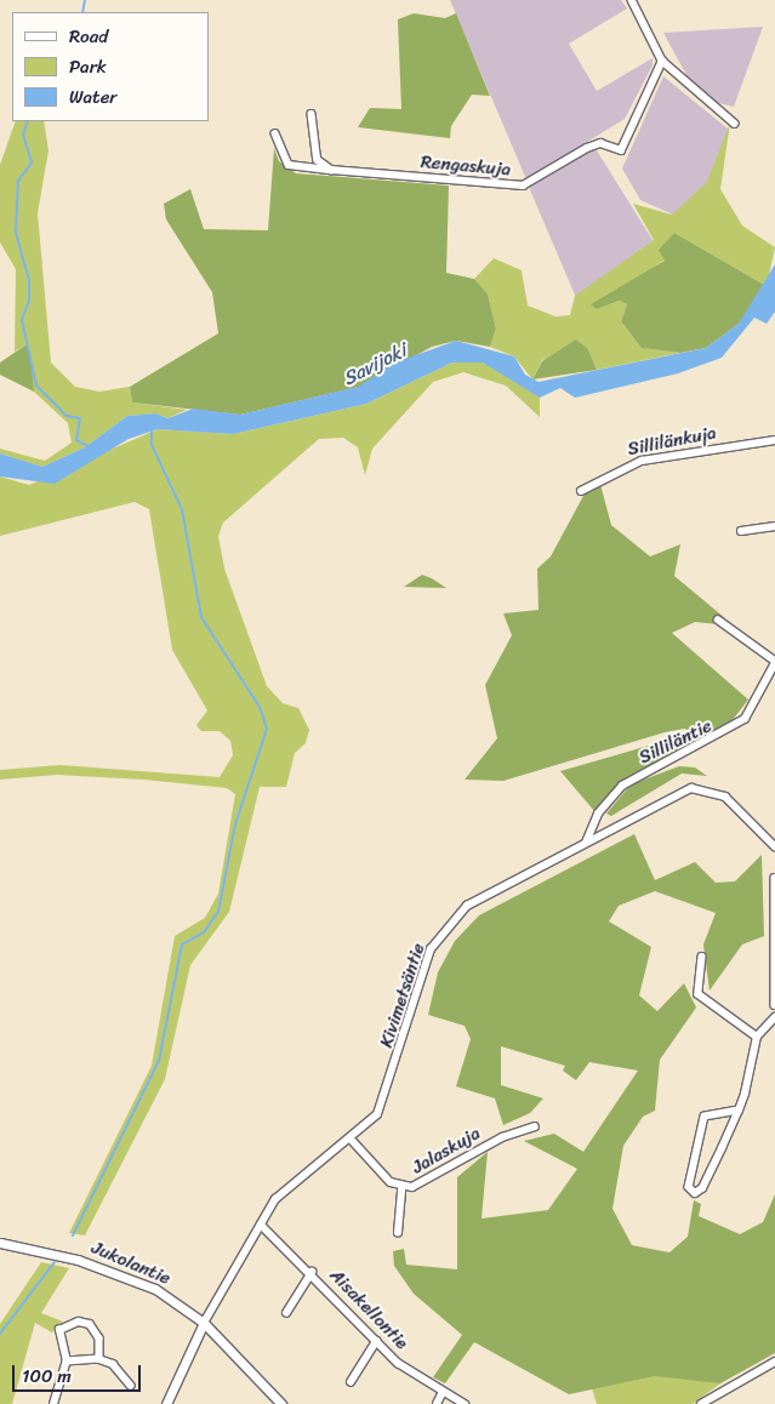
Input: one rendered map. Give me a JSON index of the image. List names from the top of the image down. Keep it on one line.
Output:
{"streets":{"street":["Rengaskuja","Sillilänkuja","Silliläntie","Kivimetsäntie","Jalaskuja","Jukolantie","Aisakellontie"]},"crossings":[["Silliläntie","Kivimetsäntie"],["Kivimetsäntie","Jalaskuja"],["Kivimetsäntie","Jukolantie"],["Kivimetsäntie","Aisakellontie"]],"water":["Savijoki"],"legend":["Road","Park","Water"],"scale_bar":"100 m"}
